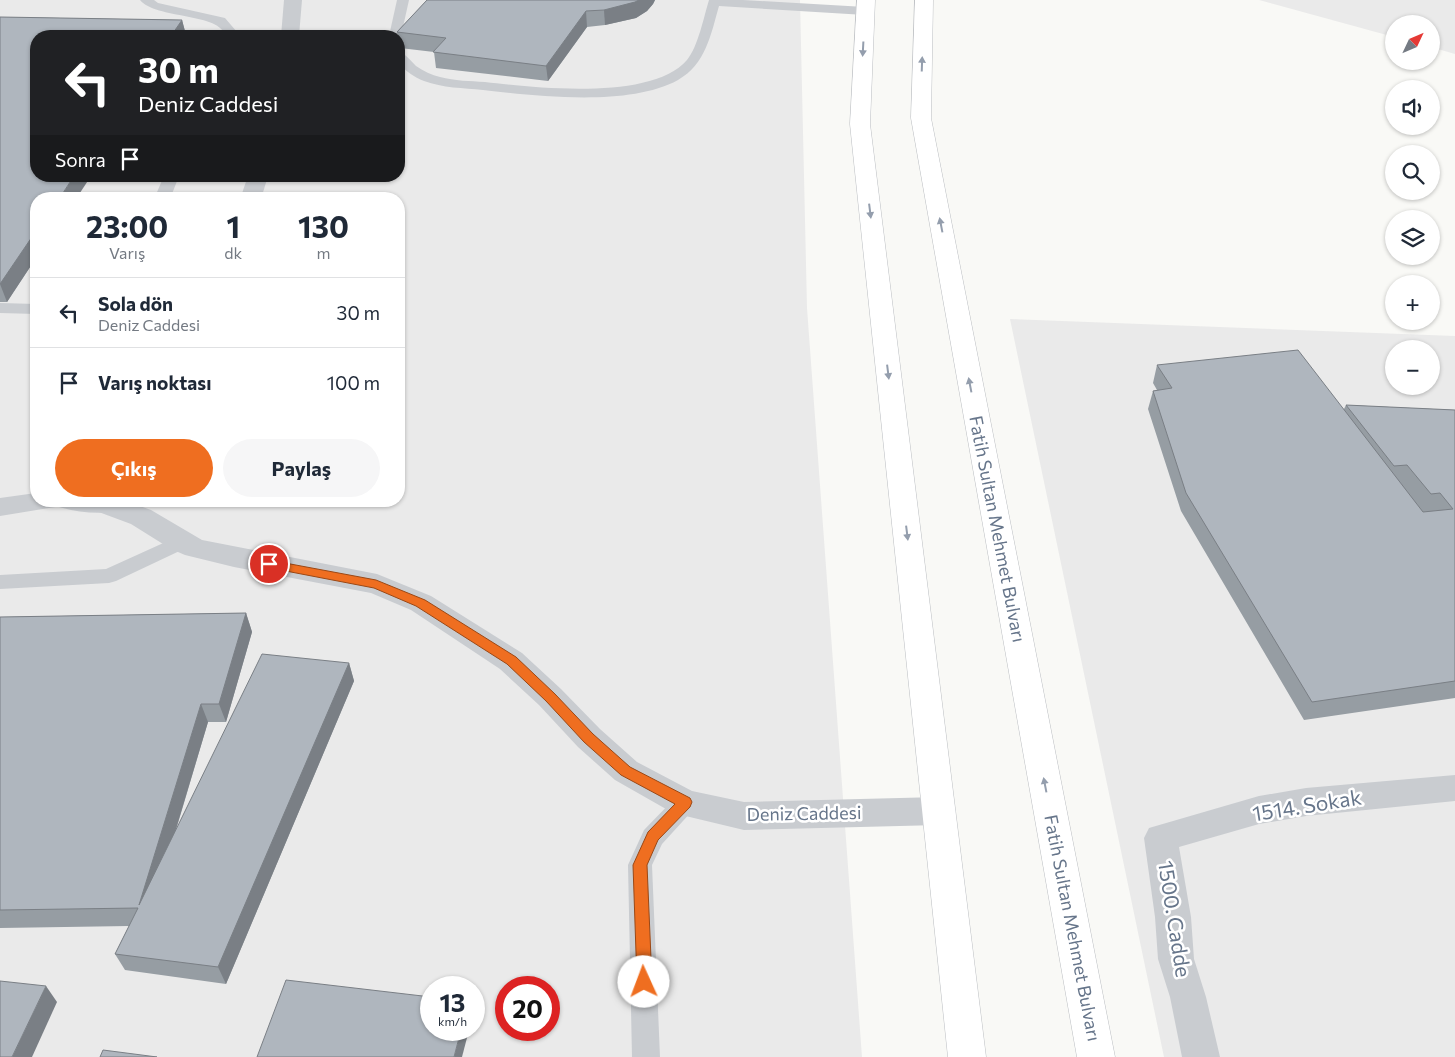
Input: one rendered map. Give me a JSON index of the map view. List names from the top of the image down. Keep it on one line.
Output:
{"streets":{"highway":["Fatih Sultan Mehmet Bulvarı"],"street":["1514. Sokak","Deniz Caddesi","1500. Cadde"]},"crossings":[["1514. Sokak","1500. Cadde"]],"north":"top right","page":{"map_buttons":["+","−"],"turn":["30 m","Deniz Caddesi"],"then":"Sonra","eta":["23:00","Varış","1","dk","130","m"],"list":[{"name":"Sola dön","note":"Deniz Caddesi","value":"30 m"},{"name":"Varış noktası","value":"100 m"}],"buttons":["Çıkış","Paylaş"],"speed":"13 km/h","limit":"20"}}
